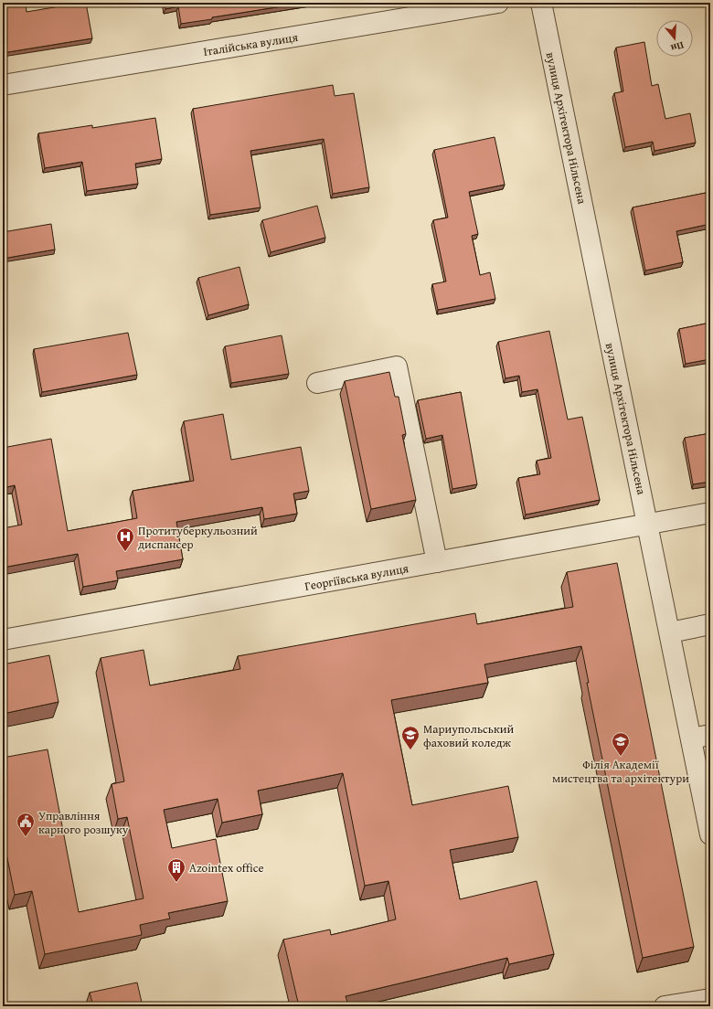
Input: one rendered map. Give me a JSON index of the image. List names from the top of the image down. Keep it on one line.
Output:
{"streets":{"street":["Італійська вулиця","вулиця Архітектора Нільсена","Георгіївська вулиця"]},"crossings":[["вулиця Архітектора Нільсена","Георгіївська вулиця"]],"places":{"hospital":["Протитуберкульозний диспансер"],"school or university":["Мариупольський фаховий коледж","Філія Академії мистецтва та архітектури"],"public building":["Управління карного розшуку"],"building":["Azointex office"]},"north":"bottom"}
